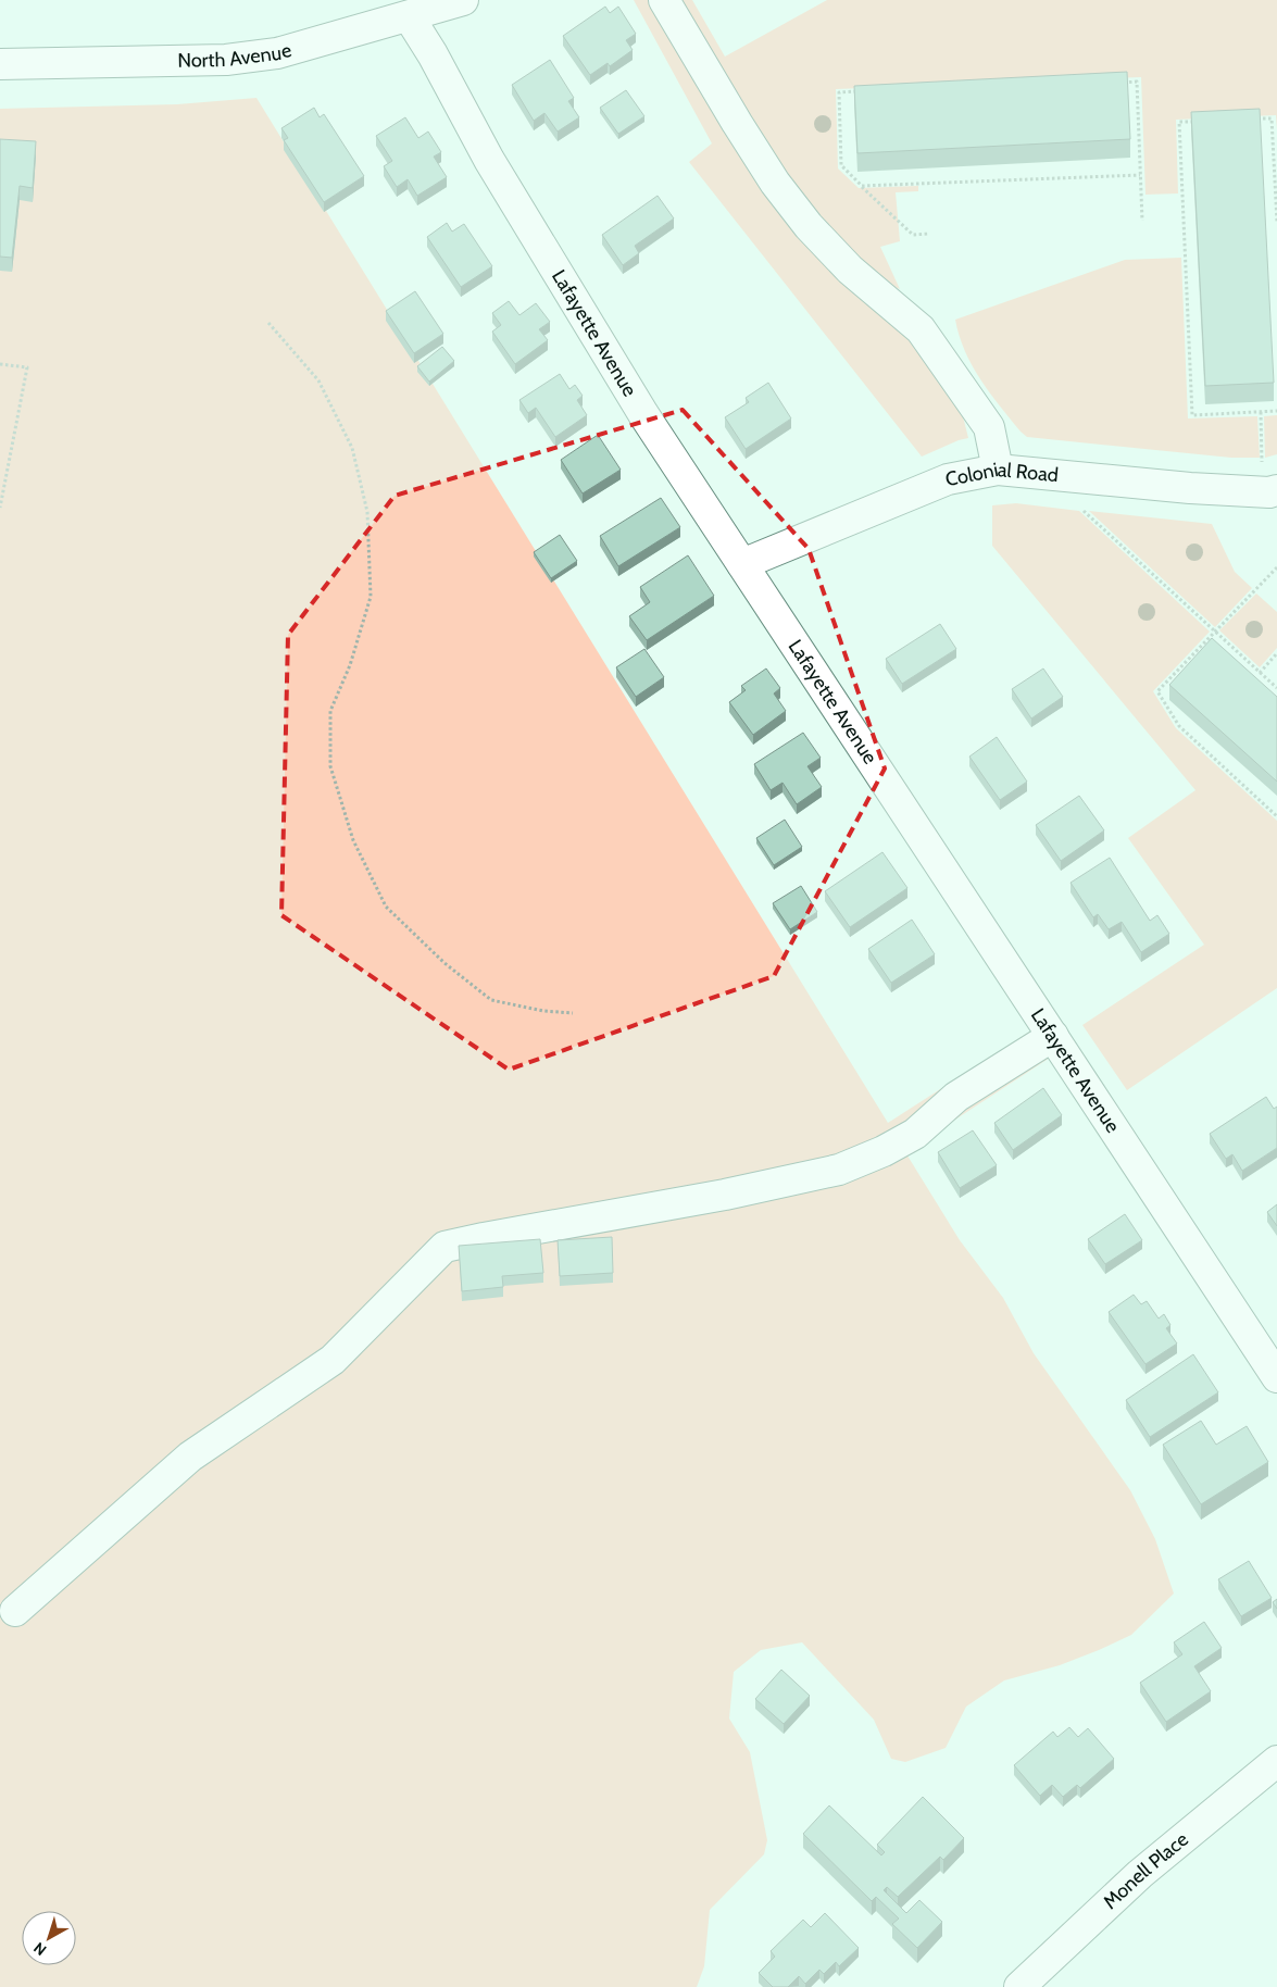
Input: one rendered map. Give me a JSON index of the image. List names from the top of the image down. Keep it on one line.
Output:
{"streets":{"street":["North Avenue","Lafayette Avenue","Colonial Road","Monell Place"]},"crossings":[["North Avenue","Lafayette Avenue"],["Lafayette Avenue","Colonial Road"]],"north":"bottom left"}
